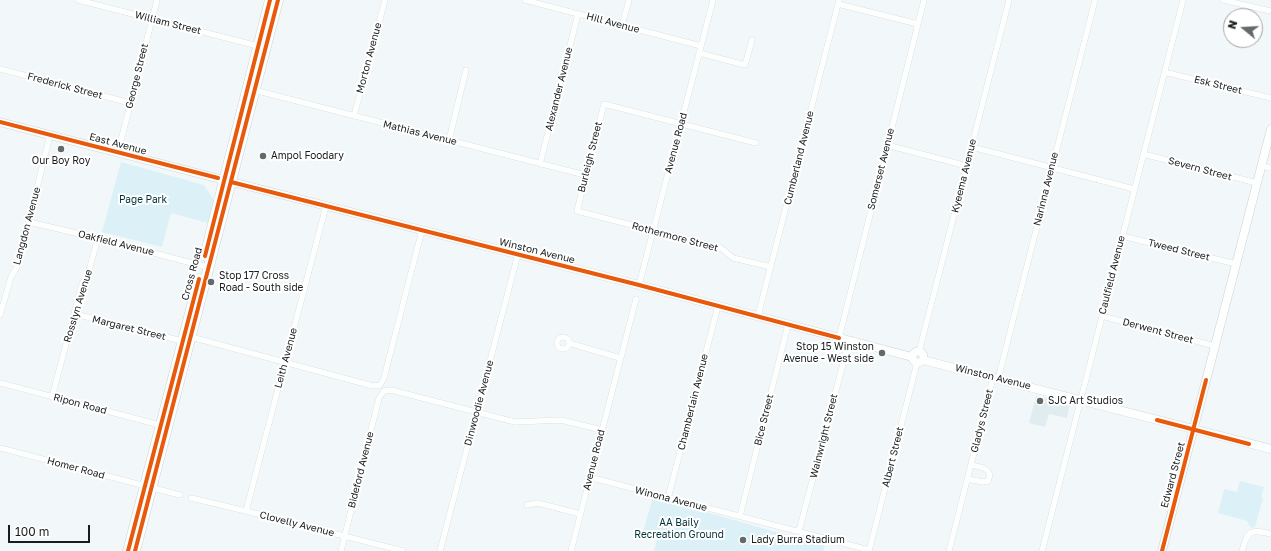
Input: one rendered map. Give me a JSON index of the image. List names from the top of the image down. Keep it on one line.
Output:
{"streets":{"highway":["Cross Road"],"street":["William Street","Hill Avenue","Morton Avenue","George Street","Esk Street","Frederick Street","Alexander Avenue","Mathias Avenue","Avenue Road","East Avenue","Burleigh Street","Cumberland Avenue","Somerset Avenue","Severn Street","Kyeema Avenue","Narinna Avenue","Langdon Avenue","Rothermore Street","Oakfield Avenue","Tweed Street","Winston Avenue","Caulfield Avenue","Rosslyn Avenue","Margaret Street","Derwent Street","Leith Avenue","Chamberlain Avenue","Dinwoodie Avenue","Ripon Road","Bice Street","Gladys Street","Wainwright Street","Albert Street","Homer Road","Bideford Avenue","Edward Street","Winona Avenue","Clovelly Avenue"]},"crossings":[["William Street","George Street"],["William Street","Cross Road"],["Hill Avenue","Alexander Avenue"],["Hill Avenue","Avenue Road"],["Morton Avenue","Mathias Avenue"],["George Street","Frederick Street"],["George Street","East Avenue"],["Esk Street","Caulfield Avenue"],["Alexander Avenue","Mathias Avenue"],["Mathias Avenue","Burleigh Street"],["Mathias Avenue","Cross Road"],["Avenue Road","Burleigh Street"],["Avenue Road","Rothermore Street"],["Avenue Road","Winston Avenue"],["Avenue Road","Winona Avenue"],["East Avenue","Langdon Avenue"],["East Avenue","Winston Avenue"],["East Avenue","Cross Road"],["Burleigh Street","Rothermore Street"],["Cumberland Avenue","Rothermore Street"],["Cumberland Avenue","Winston Avenue"],["Somerset Avenue","Winston Avenue"],["Severn Street","Caulfield Avenue"],["Severn Street","Edward Street"],["Narinna Avenue","Winston Avenue"],["Narinna Avenue","Gladys Street"],["Langdon Avenue","Oakfield Avenue"],["Oakfield Avenue","Cross Road"],["Oakfield Avenue","Rosslyn Avenue"],["Tweed Street","Caulfield Avenue"],["Tweed Street","Edward Street"],["Winston Avenue","Cross Road"],["Winston Avenue","Caulfield Avenue"],["Winston Avenue","Margaret Street"],["Winston Avenue","Leith Avenue"],["Winston Avenue","Chamberlain Avenue"],["Winston Avenue","Dinwoodie Avenue"],["Winston Avenue","Bice Street"],["Winston Avenue","Gladys Street"],["Winston Avenue","Wainwright Street"],["Winston Avenue","Albert Street"],["Winston Avenue","Edward Street"],["Cross Road","Margaret Street"],["Cross Road","Ripon Road"],["Cross Road","Homer Road"],["Caulfield Avenue","Derwent Street"],["Rosslyn Avenue","Margaret Street"],["Rosslyn Avenue","Ripon Road"],["Margaret Street","Leith Avenue"],["Derwent Street","Edward Street"],["Leith Avenue","Clovelly Avenue"],["Chamberlain Avenue","Winona Avenue"],["Dinwoodie Avenue","Bideford Avenue"],["Bice Street","Winona Avenue"],["Wainwright Street","Winona Avenue"],["Albert Street","Winona Avenue"],["Bideford Avenue","Clovelly Avenue"]],"parks":["Page Park","AA Baily Recreation Ground"],"places":["Our Boy Roy","Ampol Foodary","Stop 177 Cross Road - South side","Stop 15 Winston Avenue - West side","SJC Art Studios","Lady Burra Stadium"],"scale_bar":"100 m","north":"left"}
